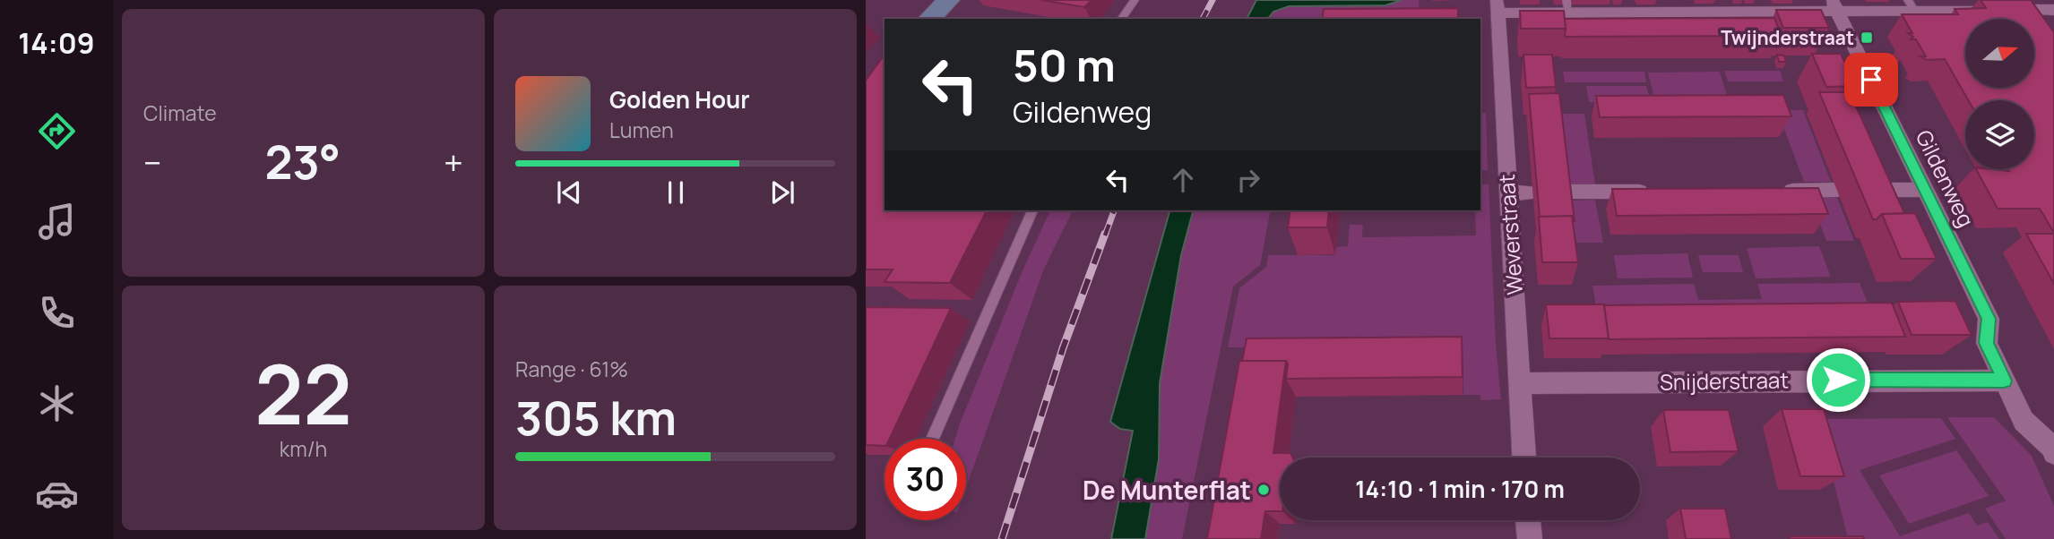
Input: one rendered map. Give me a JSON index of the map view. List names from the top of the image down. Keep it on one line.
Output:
{"streets":{"street":["Gildenweg","Weverstraat","Snijderstraat"]},"crossings":[["Gildenweg","Snijderstraat"],["Weverstraat","Snijderstraat"]],"places":{"transit":["Twijnderstraat"],"other":["De Munterflat"]},"north":"right","page":{"tabs":"14:09","tile":["Climate",["22","km/h"],["Range · 61%","305 km"]],"turn":["50 m","Gildenweg"],"song":["Golden Hour","Lumen"],"heat":["−","23°","+"],"limit":"30","trip":"14:10 · 1 min · 170 m"}}
